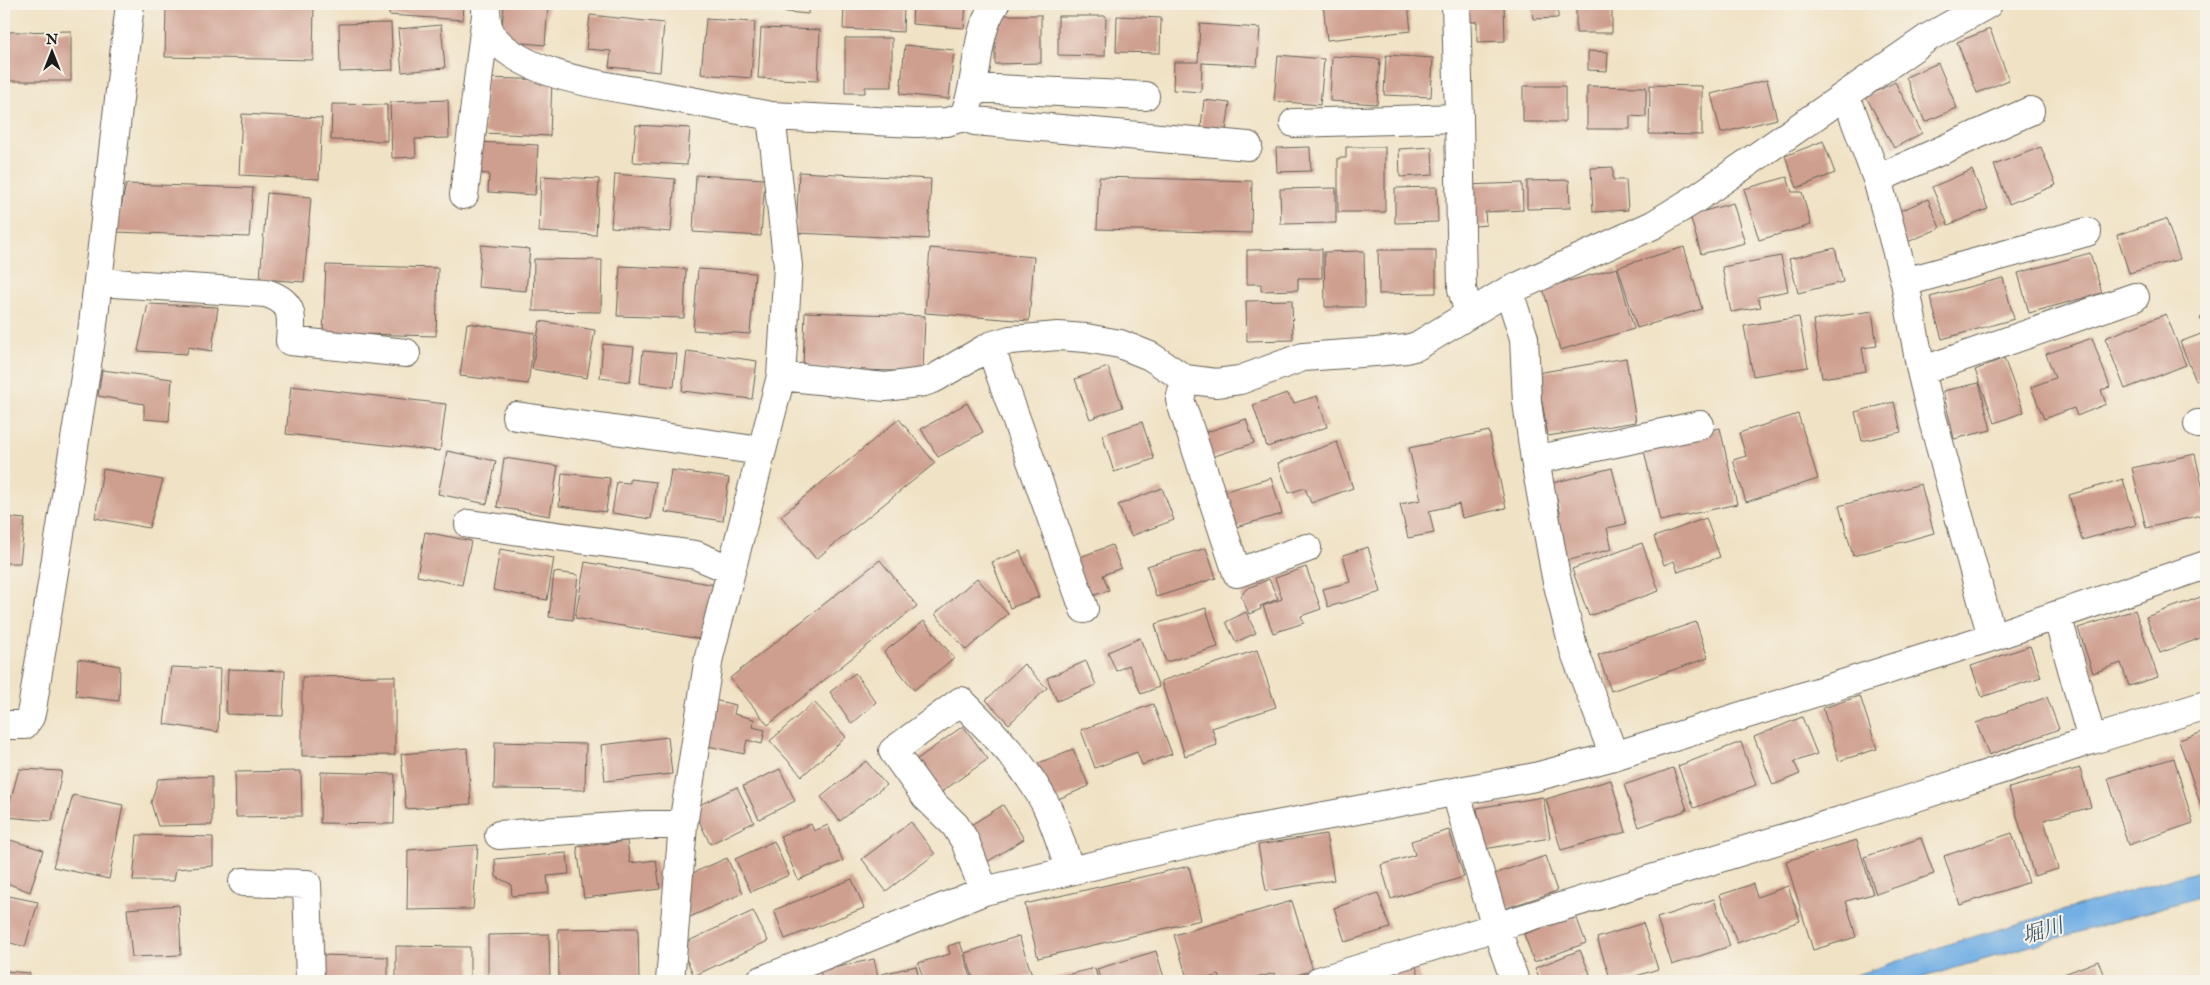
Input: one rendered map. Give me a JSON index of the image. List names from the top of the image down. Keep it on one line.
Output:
{"water":["堀川"],"north":"top"}
